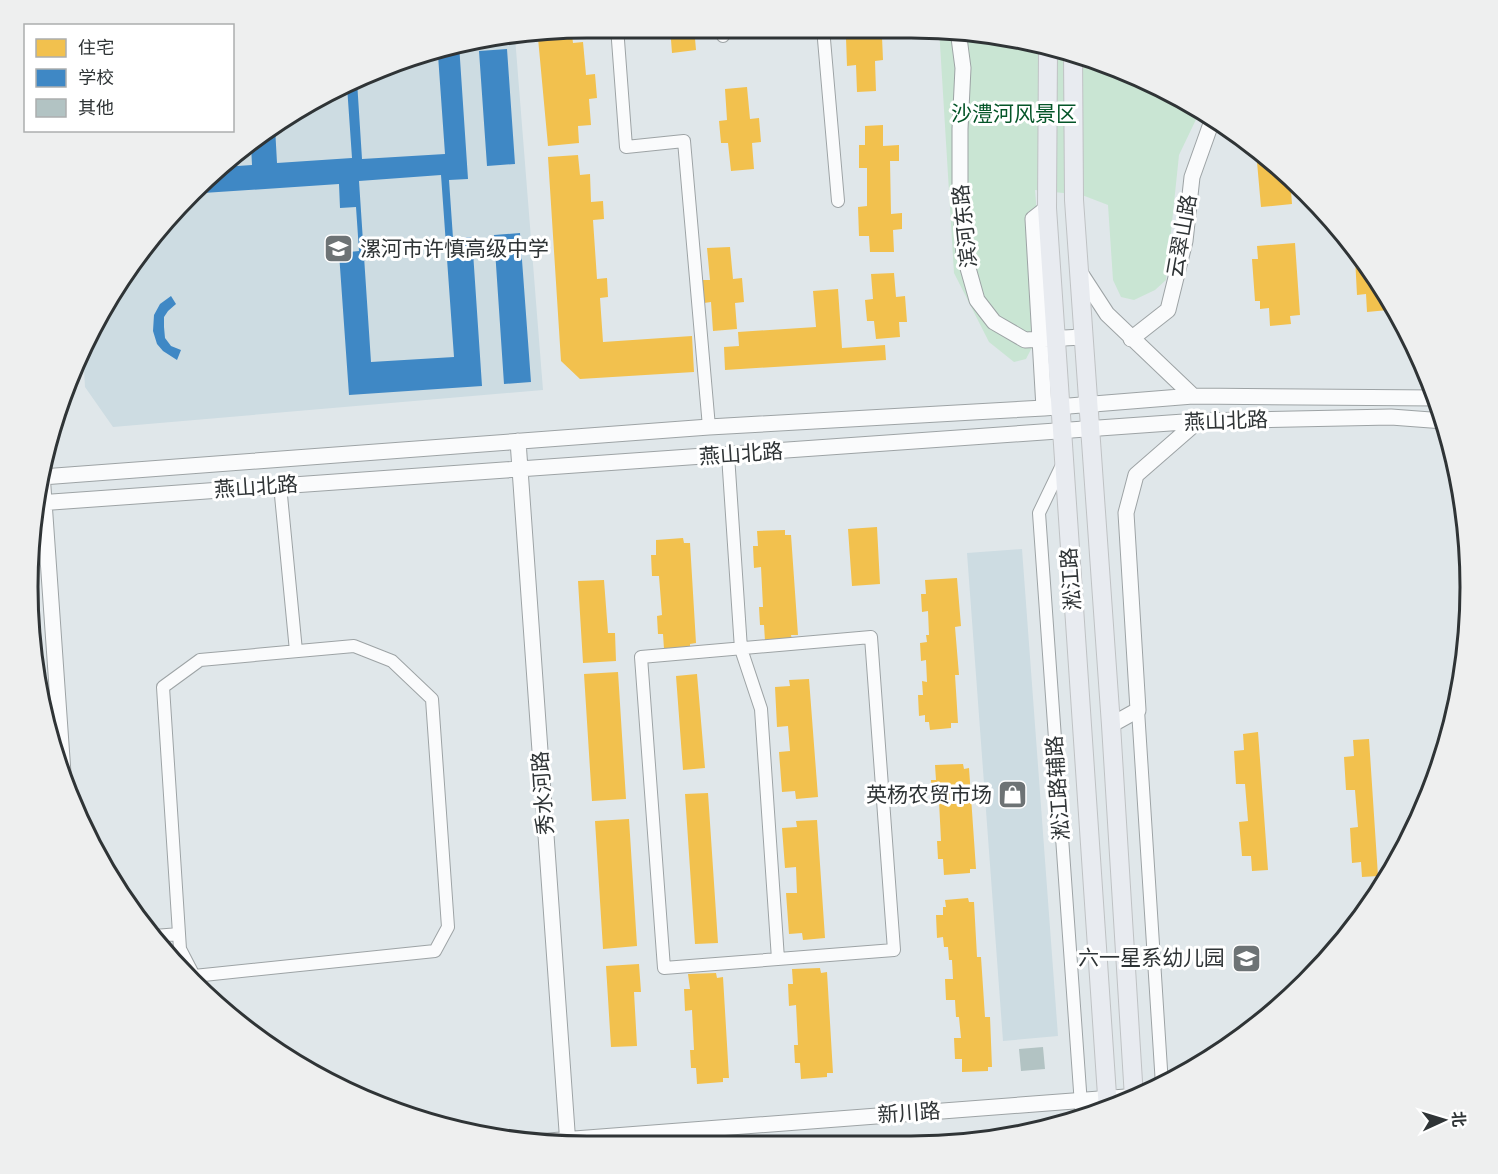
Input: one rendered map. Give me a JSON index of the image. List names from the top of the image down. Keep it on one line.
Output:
{"streets":{"main road":["淞江路"],"street":["滨河东路","云翠山路","燕山北路","淞江路辅路","秀水河路","新川路"]},"crossings":[["滨河东路","淞江路"],["燕山北路","淞江路"],["燕山北路","秀水河路"],["淞江路","淞江路辅路"],["淞江路辅路","新川路"]],"parks":["沙澧河风景区"],"places":{"school or university":["漯河市许慎高级中学","六一星系幼儿园"],"shop":["英杨农贸市场"]},"legend":["住宅","学校","其他"],"north":"right"}
